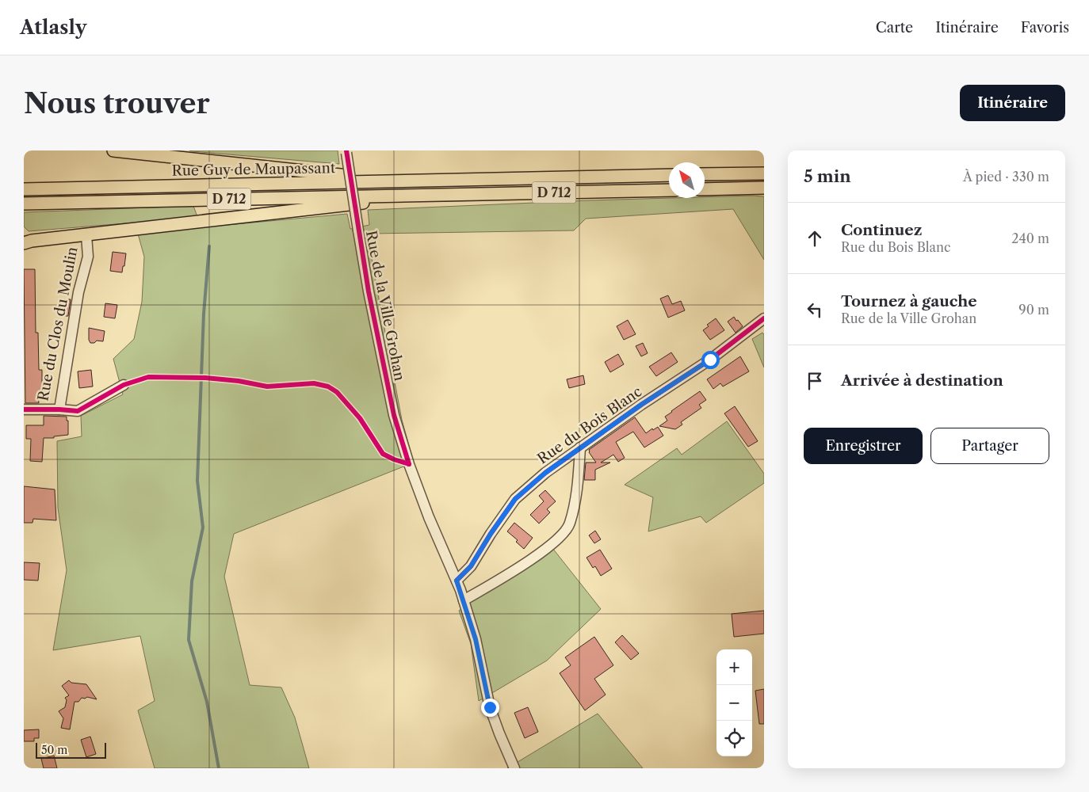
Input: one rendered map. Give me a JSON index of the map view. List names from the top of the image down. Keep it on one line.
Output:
{"streets":{"main road":["Rue Guy de Maupassant","D 712"],"street":["Rue de la Ville Grohan","Rue du Clos du Moulin","Rue du Bois Blanc"]},"crossings":[["Rue de la Ville Grohan","Rue du Bois Blanc"]],"scale_bar":"50 m","north":"top left","page":{"header":"Atlasly","nav":["Carte","Itinéraire","Favoris"],"buttons":["Itinéraire",["Enregistrer","Partager"]],"title":"Nous trouver","heading":["5 min","À pied · 330 m"],"list":[["Continuez","Rue du Bois Blanc","240 m"],["Tournez à gauche","Rue de la Ville Grohan","90 m"],"Arrivée à destination"],"map_buttons":["+","−"],"scale":"50 m"}}
